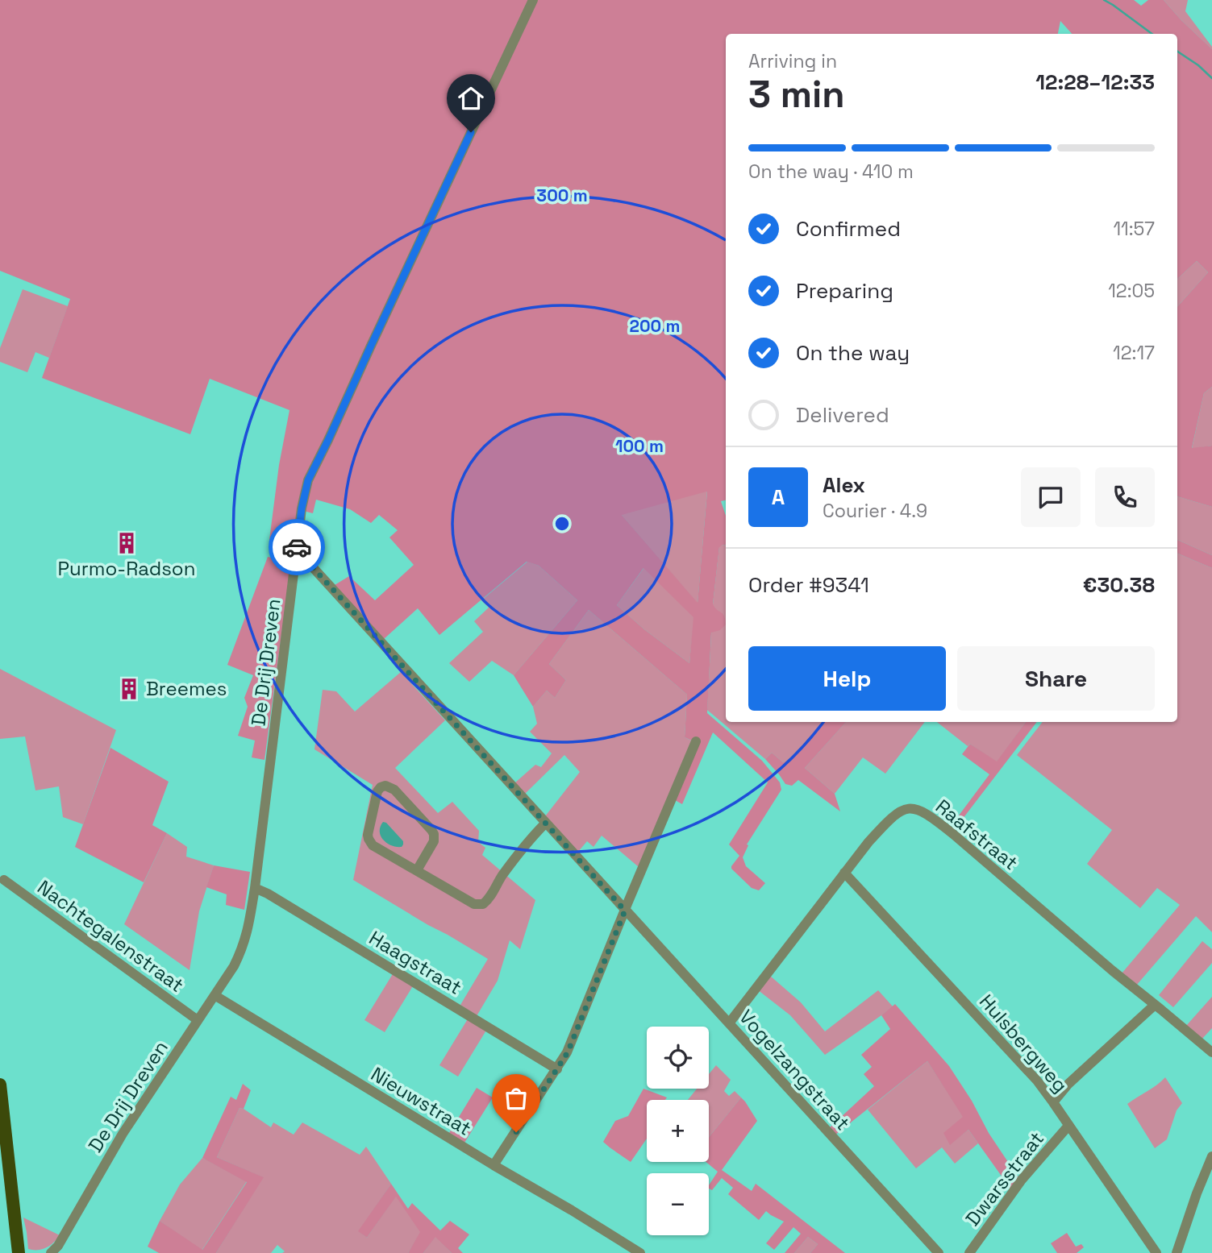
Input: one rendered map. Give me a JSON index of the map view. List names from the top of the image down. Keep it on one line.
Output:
{"streets":{"street":["De Drij Dreven","Raafstraat","Nachtegalenstraat","Haagstraat","Hulsbergweg","Vogelzangstraat","Nieuwstraat","Dwarsstraat"]},"crossings":[["De Drij Dreven","Nachtegalenstraat"],["De Drij Dreven","Haagstraat"],["De Drij Dreven","Vogelzangstraat"],["De Drij Dreven","Nieuwstraat"],["Raafstraat","Hulsbergweg"],["Raafstraat","Vogelzangstraat"],["Hulsbergweg","Dwarsstraat"]],"places":{"building":["Purmo-Radson","Breemes"]},"page":{"heading":["3 min","Arriving in","12:28–12:33"],"panel":["Alex","Courier · 4.9","Order #9341","€30.38"],"bar":"On the way · 410 m","list":[["Confirmed","11:57"],["Preparing","12:05"],["On the way","12:17"],"Delivered"],"round":"A","buttons":["Help","Share"],"map_buttons":["+","−"]},"rings":["300 m","200 m","100 m"]}
